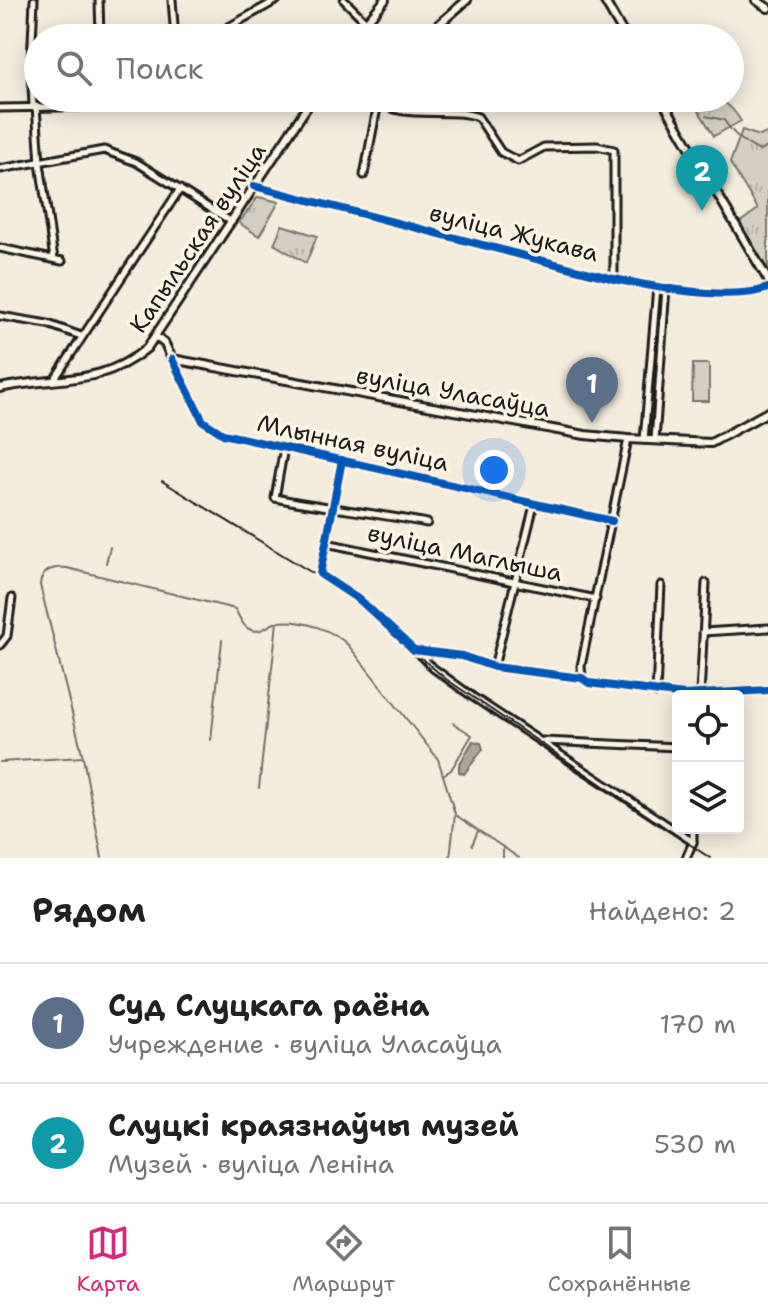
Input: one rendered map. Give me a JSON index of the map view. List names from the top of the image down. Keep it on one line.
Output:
{"streets":{"main road":["Капыльская вуліца","вуліца Уласаўца","Млынная вуліца"],"street":["вуліца Жукава","вуліца Маглыша"]},"crossings":[["вуліца Жукава","Капыльская вуліца"],["Капыльская вуліца","Млынная вуліца"],["вуліца Уласаўца","Млынная вуліца"]],"page":{"search":"Поиск","pins":["2","1"],"heading":["Рядом","Найдено: 2"],"list":[{"mark":"1","name":"Суд Слуцкага раёна","note":"Учреждение · вуліца Уласаўца","value":"170 m"},{"mark":"2","name":"Слуцкі краязнаўчы музей","note":"Музей · вуліца Леніна","value":"530 m"}],"nav":["Карта","Маршрут","Сохранённые"]}}
